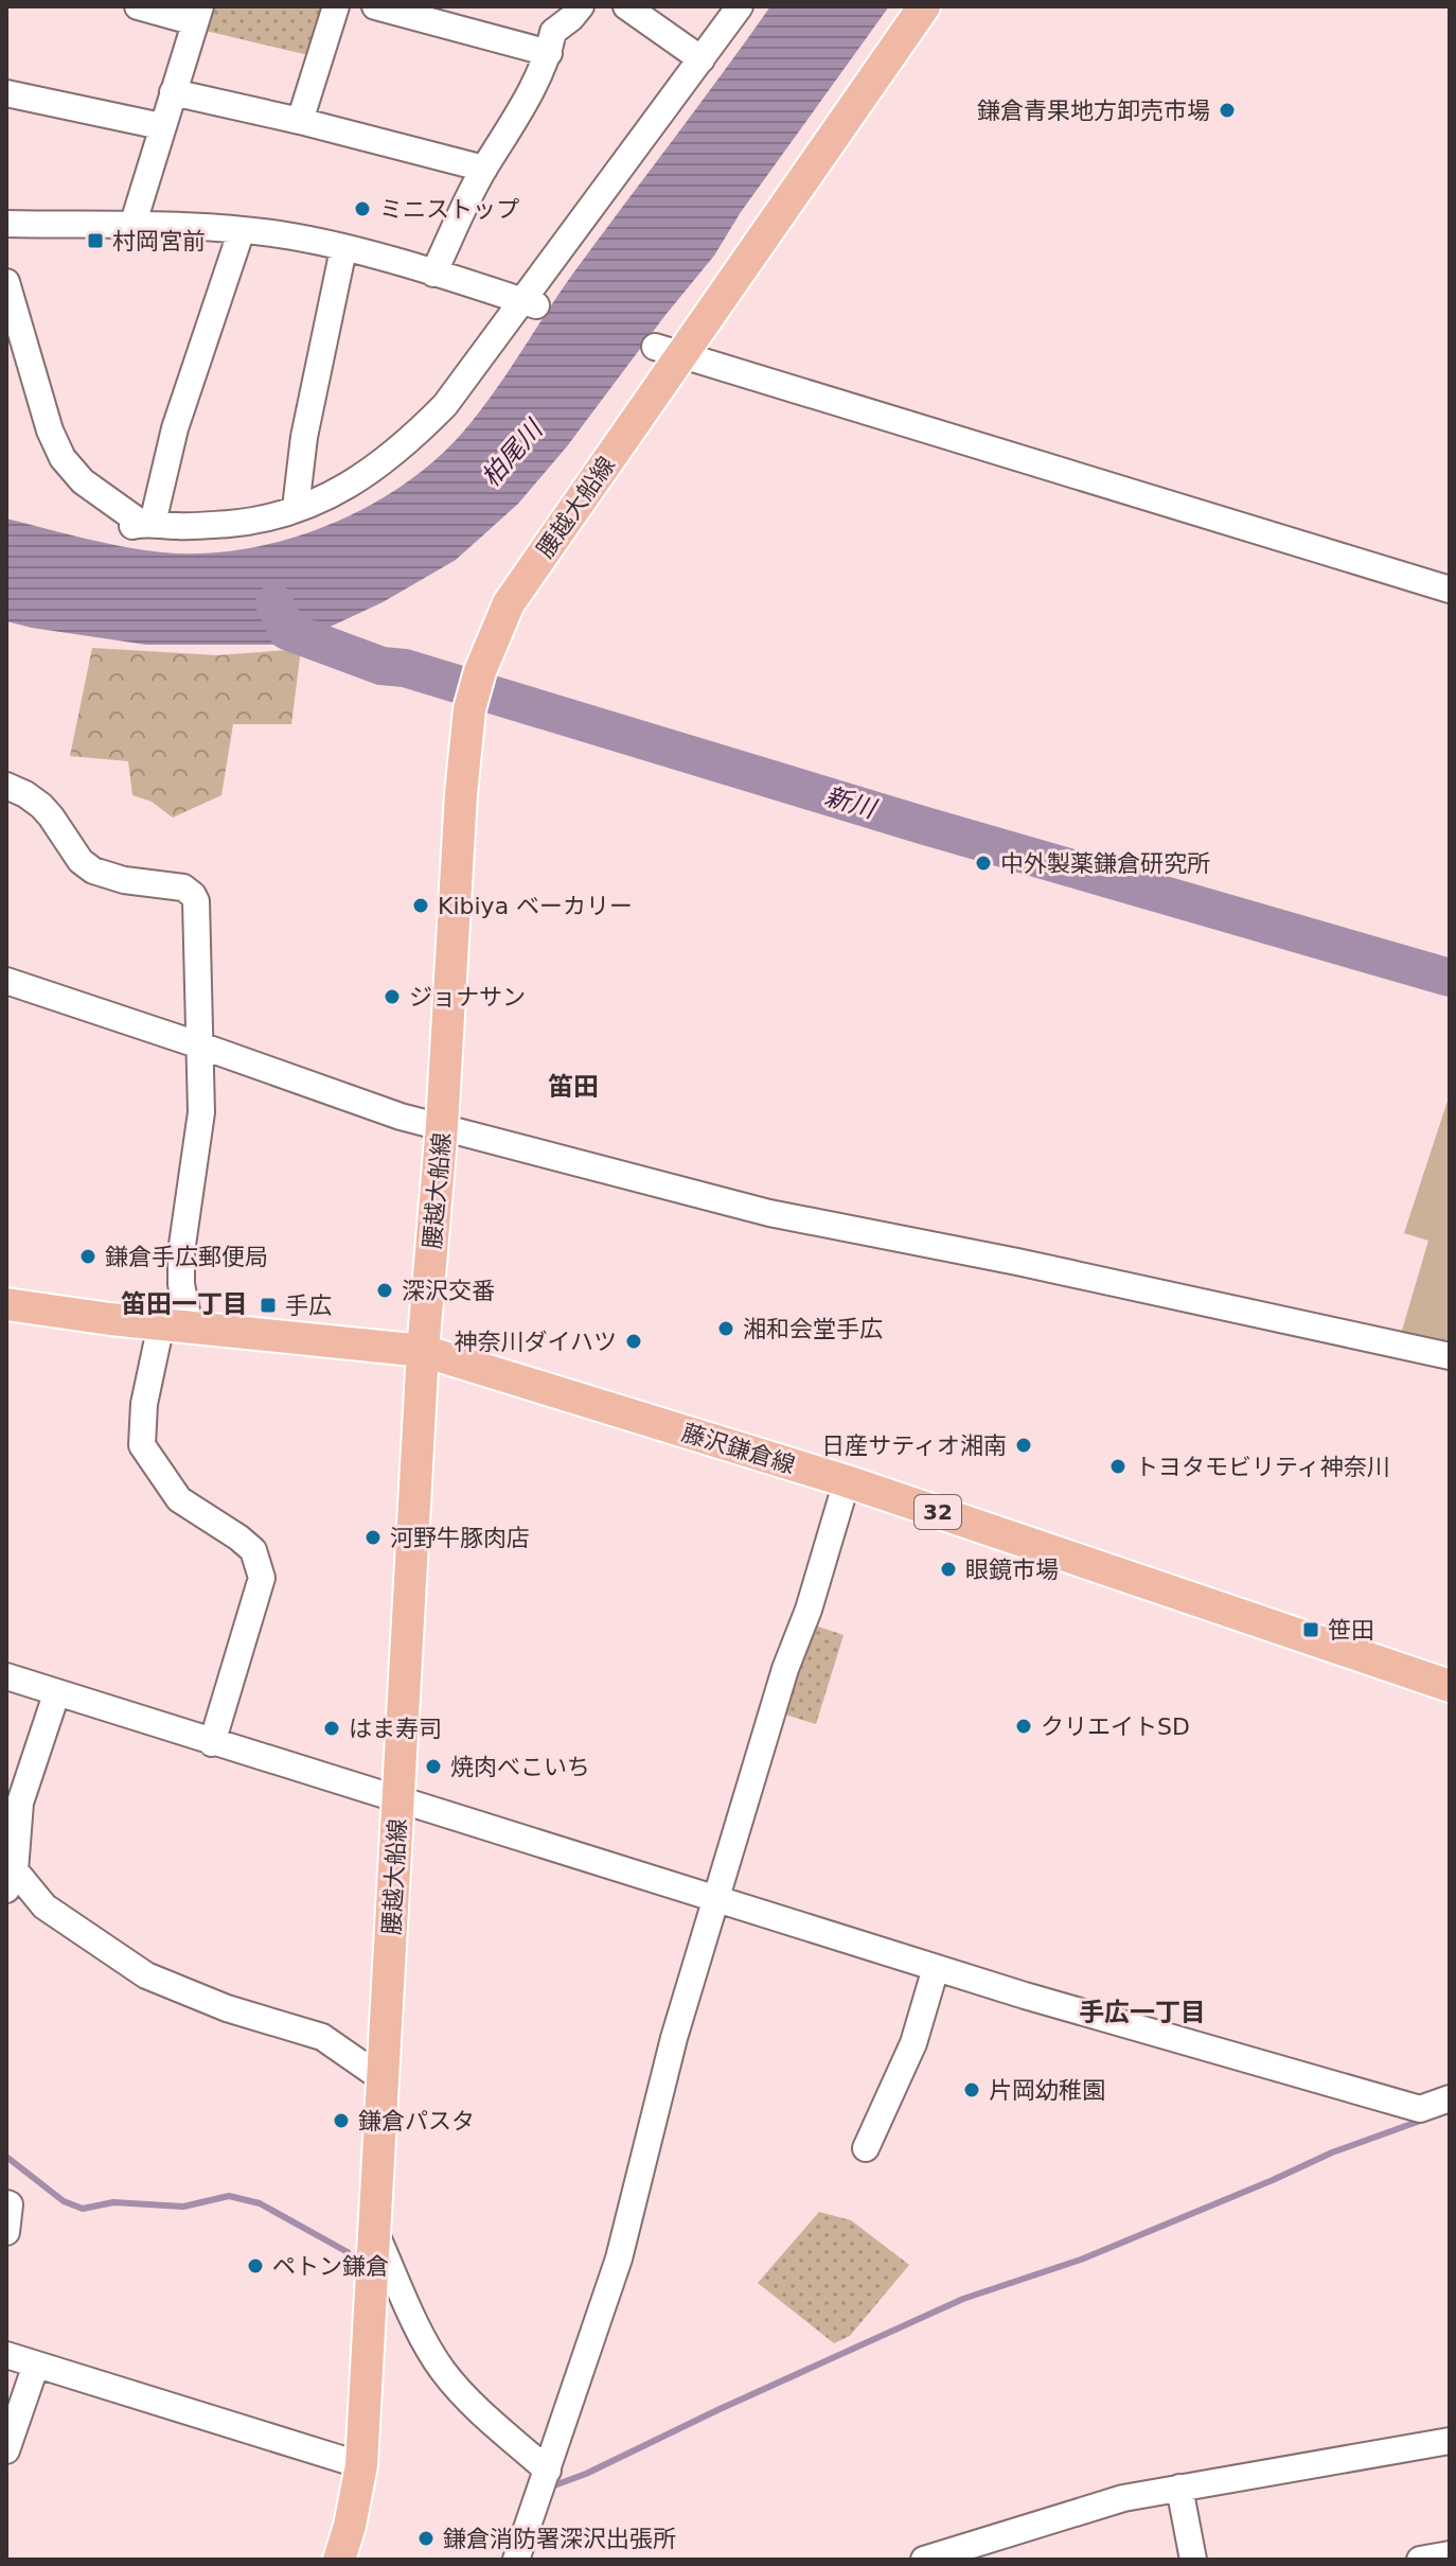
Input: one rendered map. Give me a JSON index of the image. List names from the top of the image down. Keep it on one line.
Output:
{"streets":{"main road":["腰越大船線","藤沢鎌倉線","32"]},"crossings":[["腰越大船線","藤沢鎌倉線"]],"districts":["笛田","笛田一丁目","手広一丁目"],"water":["柏尾川","新川"],"places":{"other":["鎌倉青果地方卸売市場","ミニストップ","中外製薬鎌倉研究所","Kibiya ベーカリー","ジョナサン","鎌倉手広郵便局","深沢交番","湘和会堂手広","神奈川ダイハツ","日産サティオ湘南","トヨタモビリティ神奈川","河野牛豚肉店","眼鏡市場","クリエイトSD","はま寿司","焼肉べこいち","片岡幼稚園","鎌倉パスタ","ペトン鎌倉","鎌倉消防署深沢出張所"],"transit":["村岡宮前","手広","笹田"]}}
